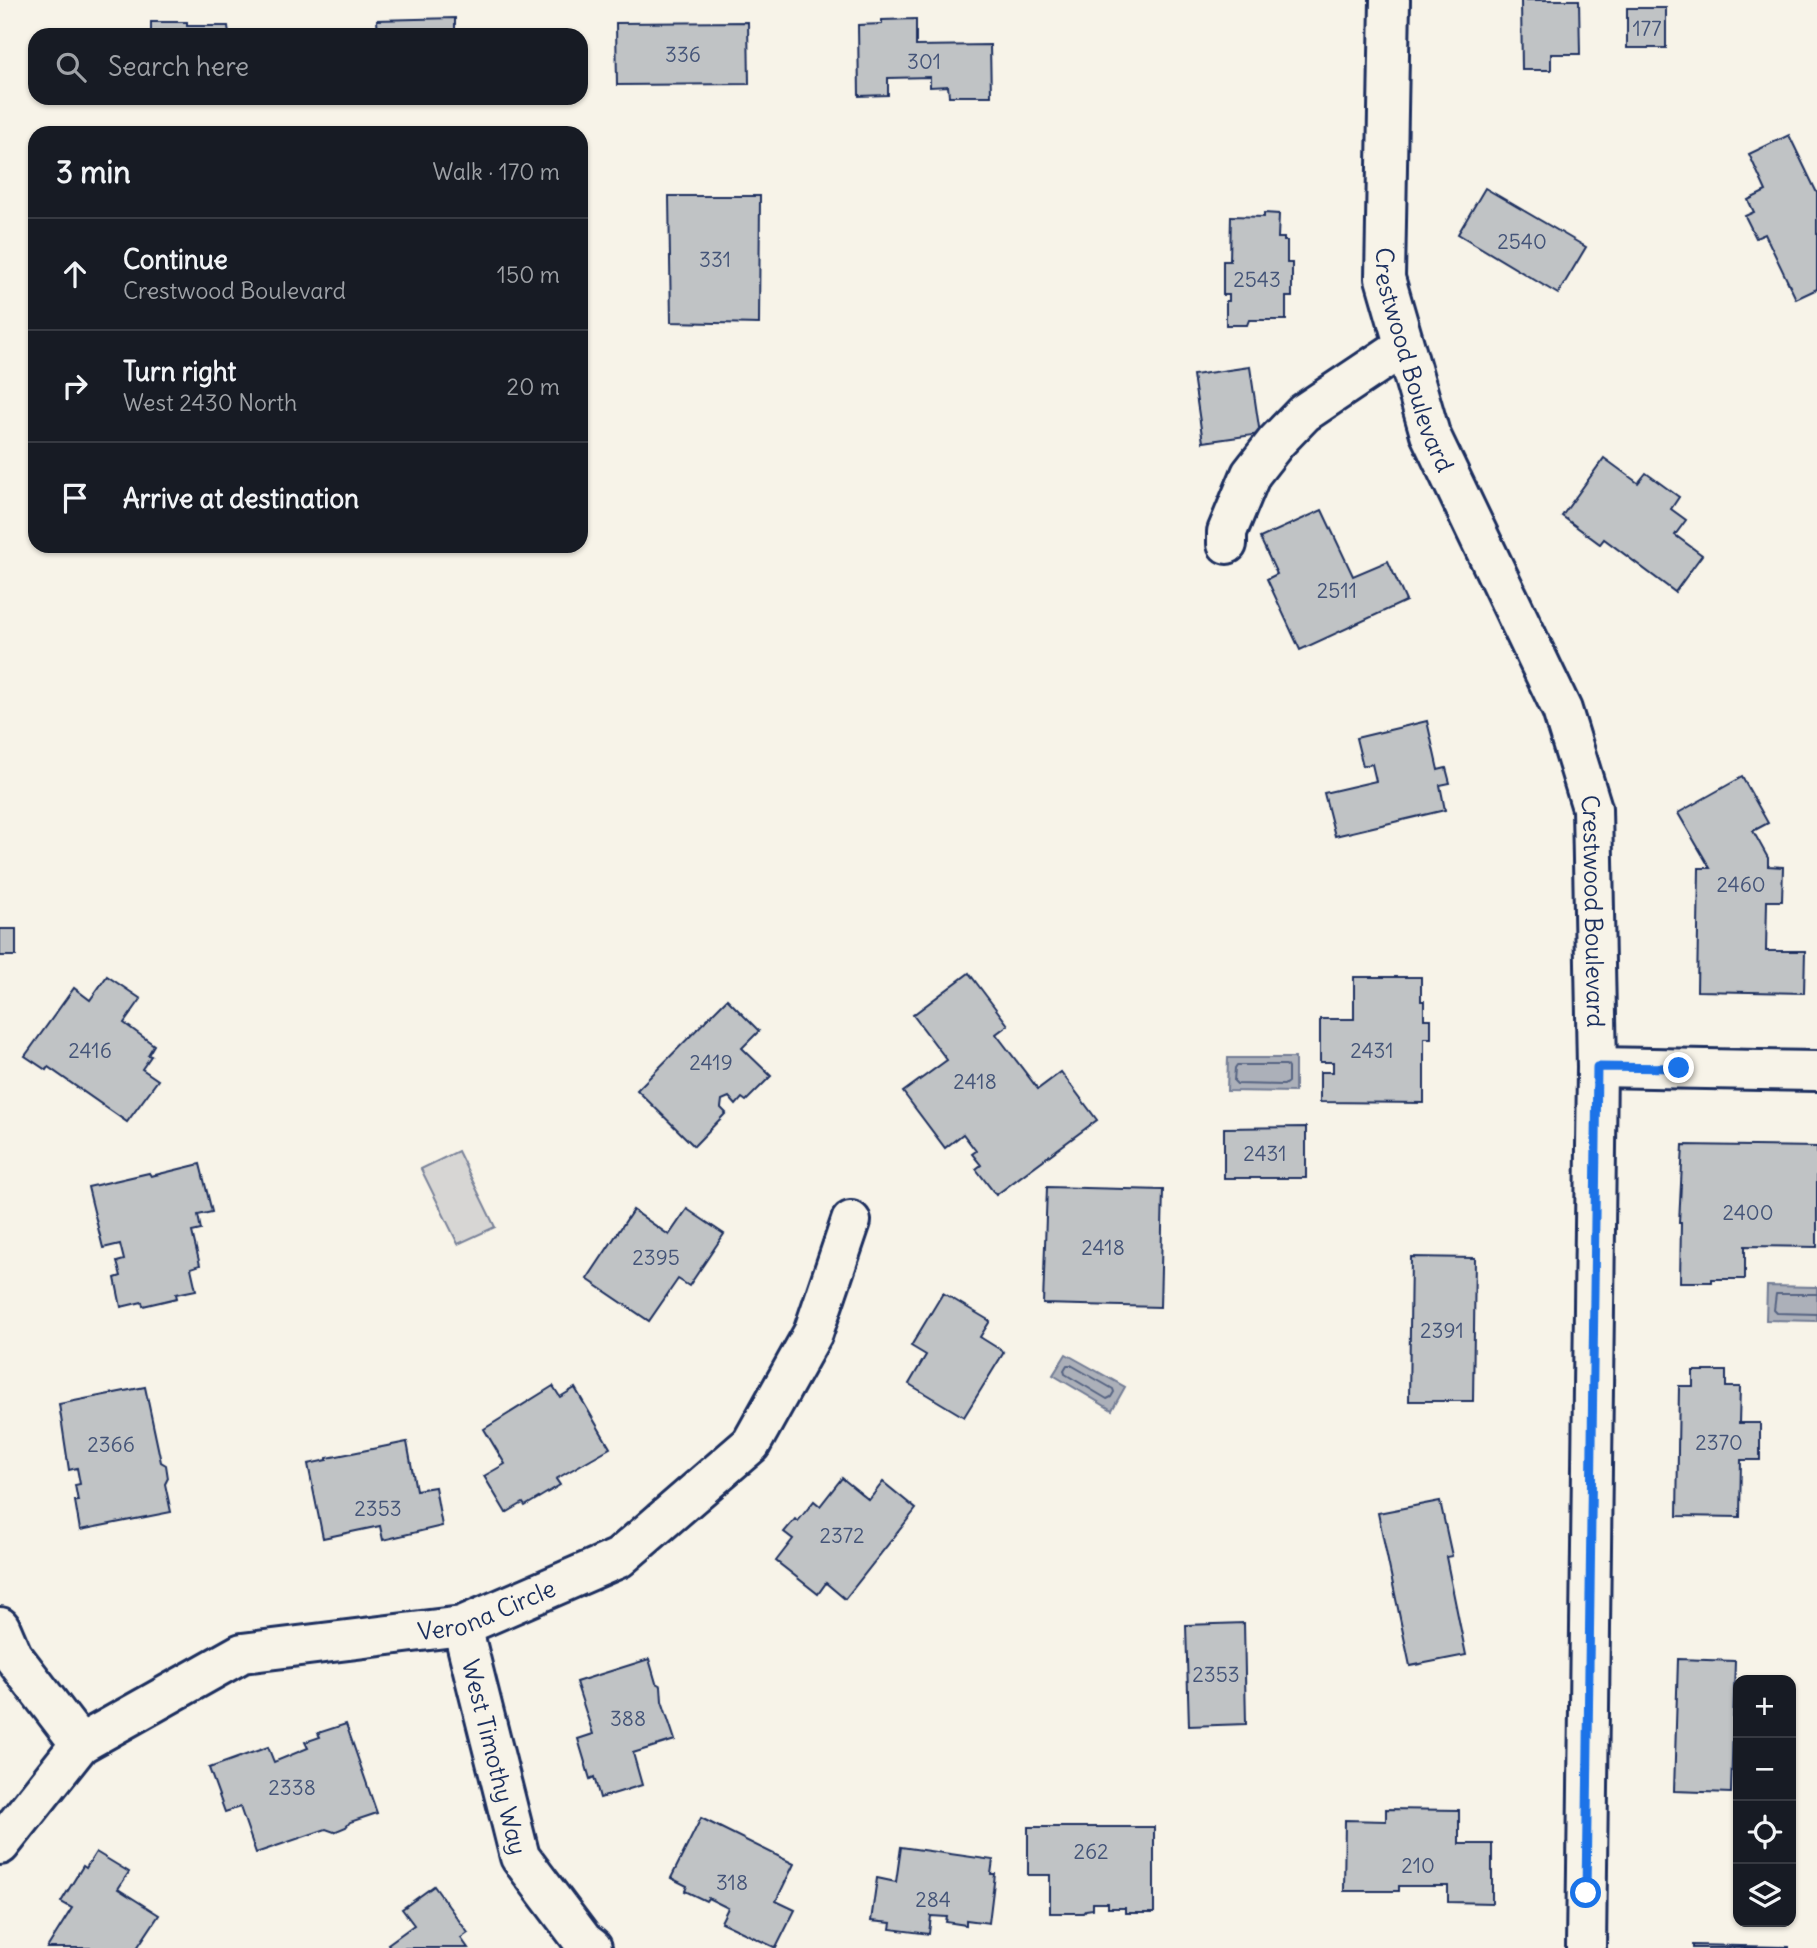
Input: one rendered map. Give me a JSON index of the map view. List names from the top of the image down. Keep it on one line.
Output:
{"streets":{"street":["Crestwood Boulevard","Verona Circle","West Timothy Way"]},"crossings":[["Verona Circle","West Timothy Way"]],"house_numbers":["177","336","301","2540","331","2543","2511","2460","2416","2431","2419","2418","2431","2400","2418","2395","2391","2370","2366","2353","2372","2353","388","2338","262","210","318","284"],"page":{"search":"Search here","heading":["3 min","Walk · 170 m"],"list":[["Continue","Crestwood Boulevard","150 m"],["Turn right","West 2430 North","20 m"],"Arrive at destination"],"map_buttons":["+","−"]}}
